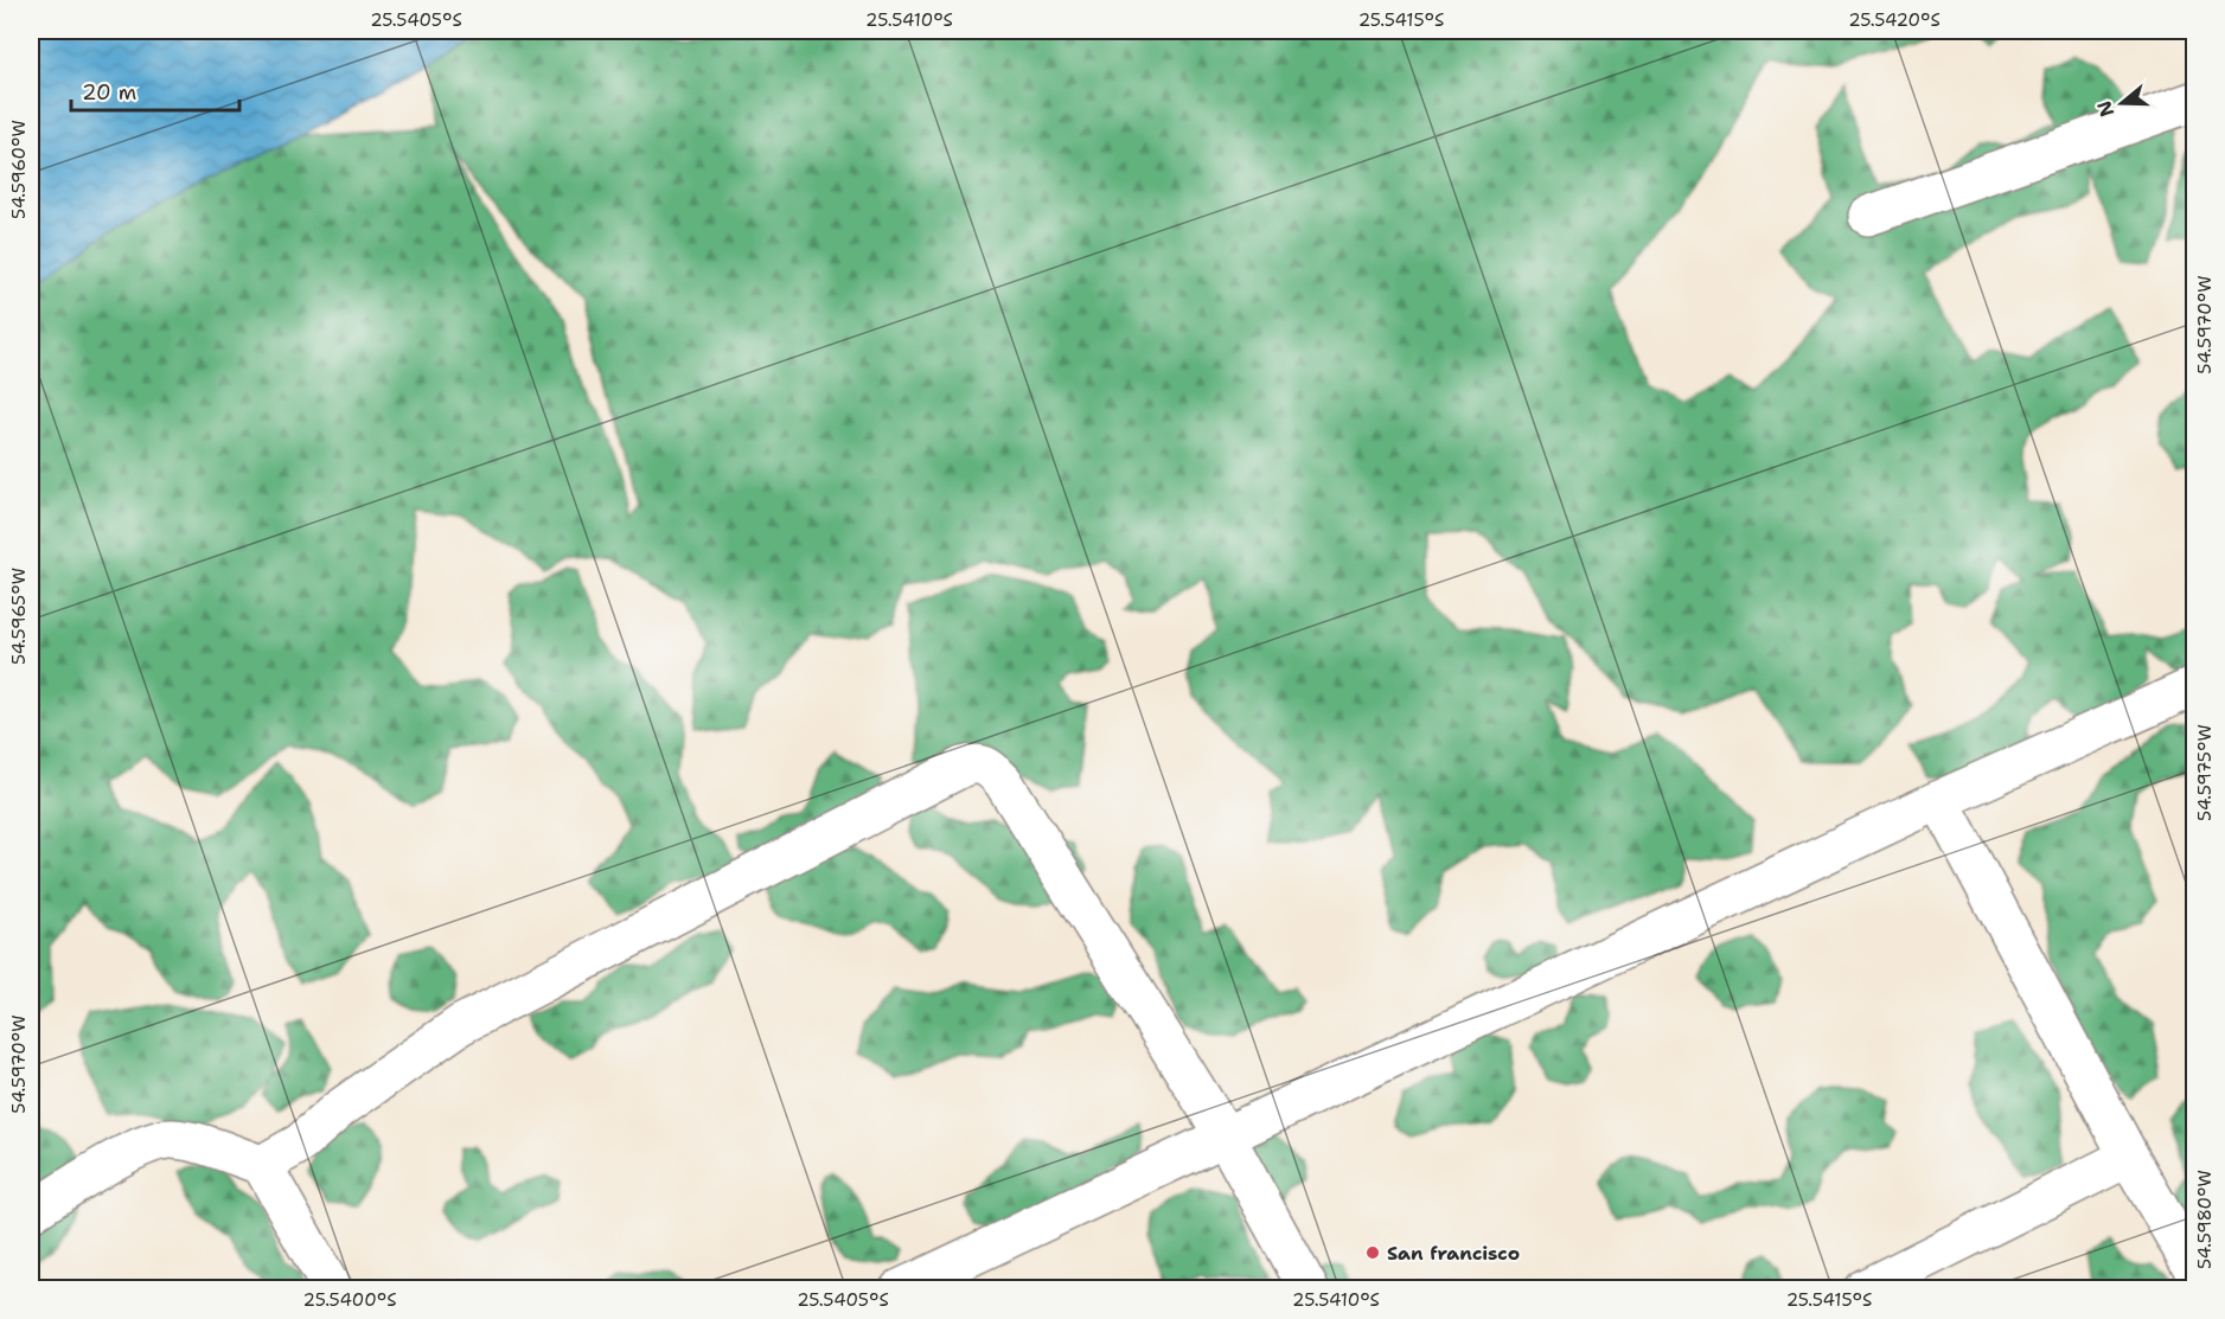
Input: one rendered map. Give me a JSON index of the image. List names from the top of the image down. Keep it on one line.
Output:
{"places":["San francisco"],"scale_bar":"20 m","north":"left","coordinates":["25.5405°S","25.5410°S","25.5415°S","25.5420°S","54.5960°W","54.5970°W","54.5965°W","54.5975°W","54.5980°W","25.5400°S"]}
